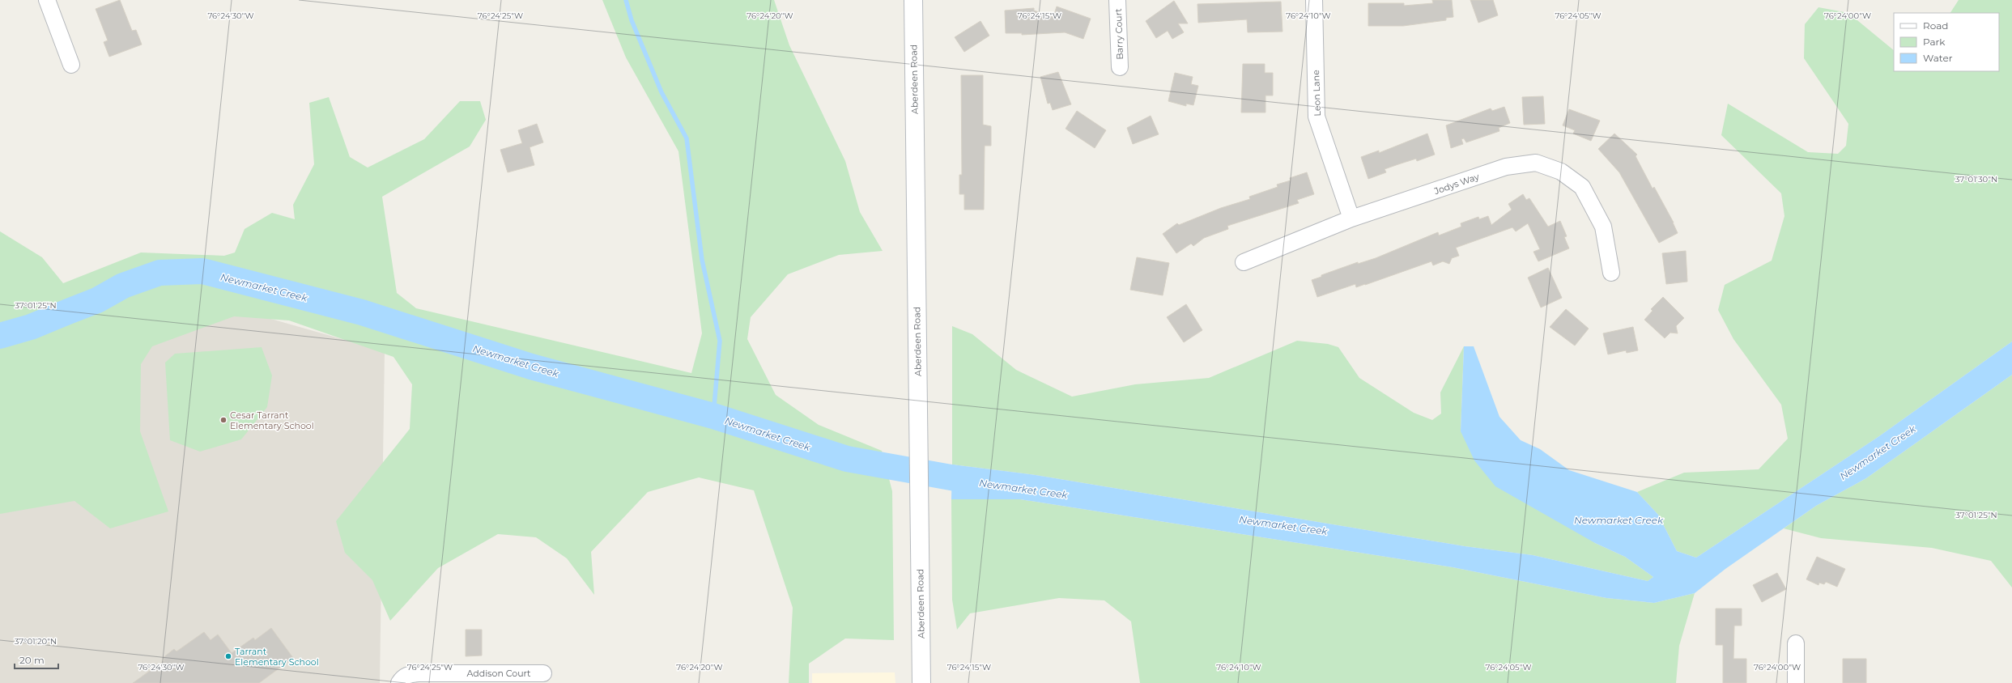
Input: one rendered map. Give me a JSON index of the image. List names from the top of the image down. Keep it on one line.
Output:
{"streets":{"main road":["Aberdeen Road"],"street":["Barry Court","Leon Lane","Jodys Way","Addison Court"]},"crossings":[["Leon Lane","Jodys Way"]],"water":["Newmarket Creek"],"places":["Cesar Tarrant Elementary School","Tarrant Elementary School"],"legend":["Road","Park","Water"],"scale_bar":"20 m","coordinates":["76°24'30\"W","76°24'25\"W","76°24'20\"W","76°24'15\"W","76°24'10\"W","76°24'05\"W","76°24'00\"W","37°01'30\"N","37°01'25\"N","37°01'20\"N"]}
